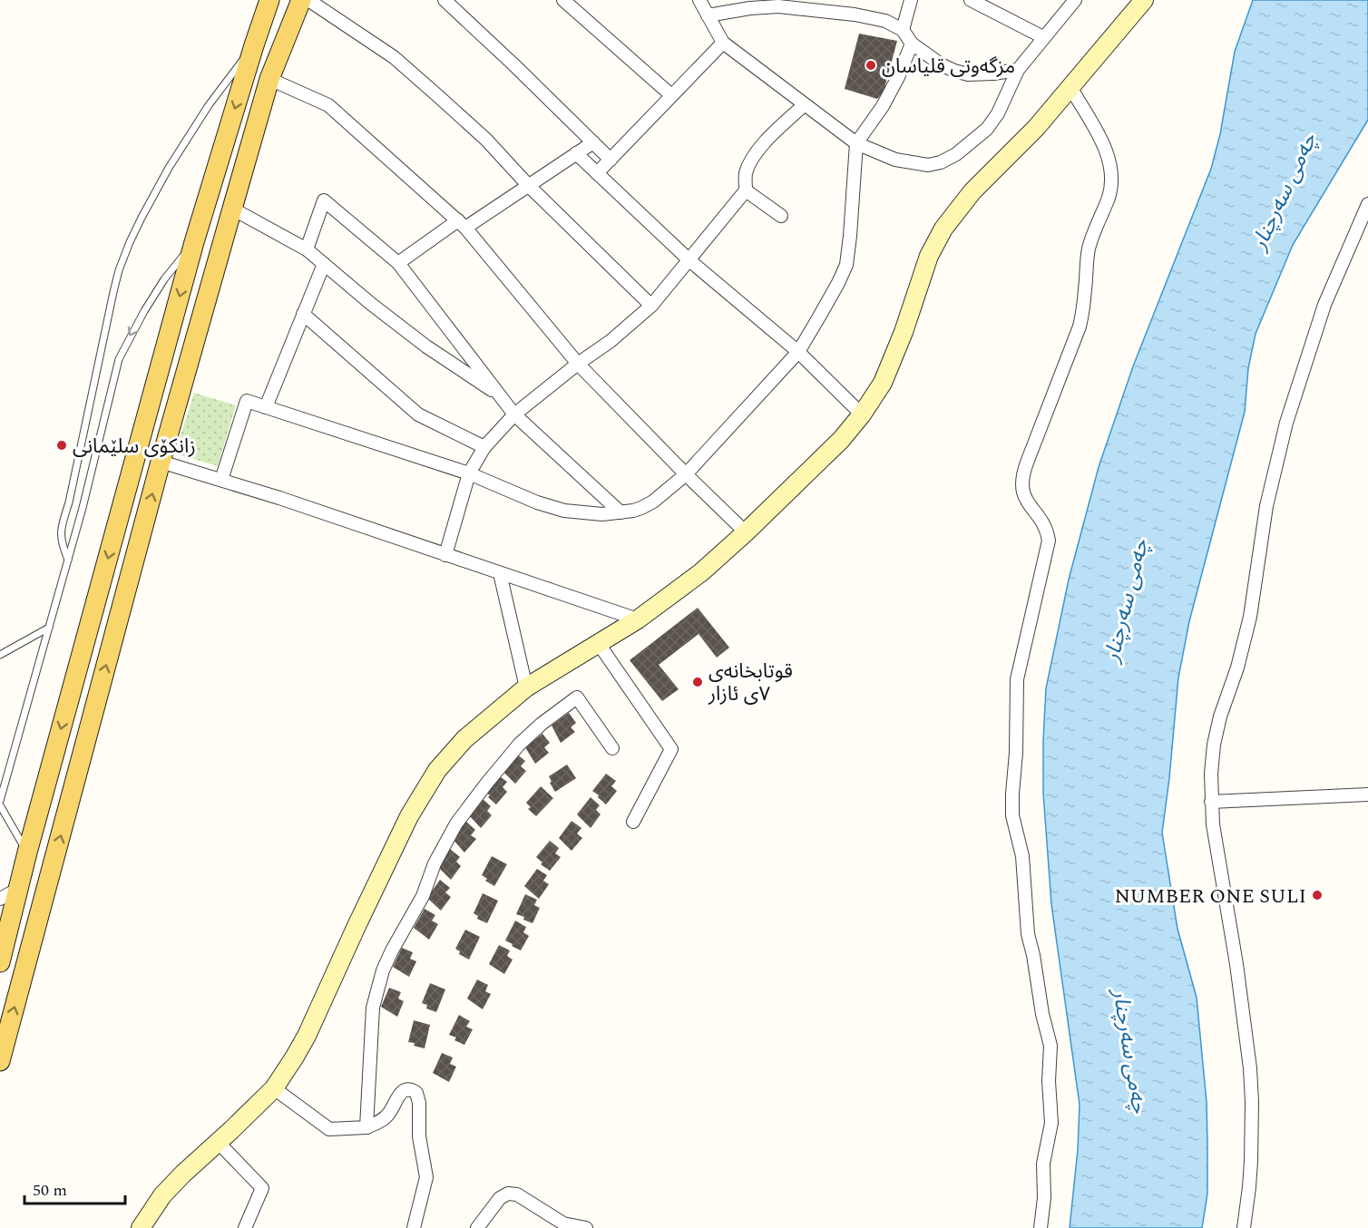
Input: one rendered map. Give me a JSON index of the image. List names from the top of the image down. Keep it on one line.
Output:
{"water":["چەمی سەرچنار"],"places":["مزگەوتی قلیاسان","زانکۆی سلێمانی","قوتابخانەی ٧ی ئازار","NUMBER ONE SULI"],"scale_bar":"50 m"}
